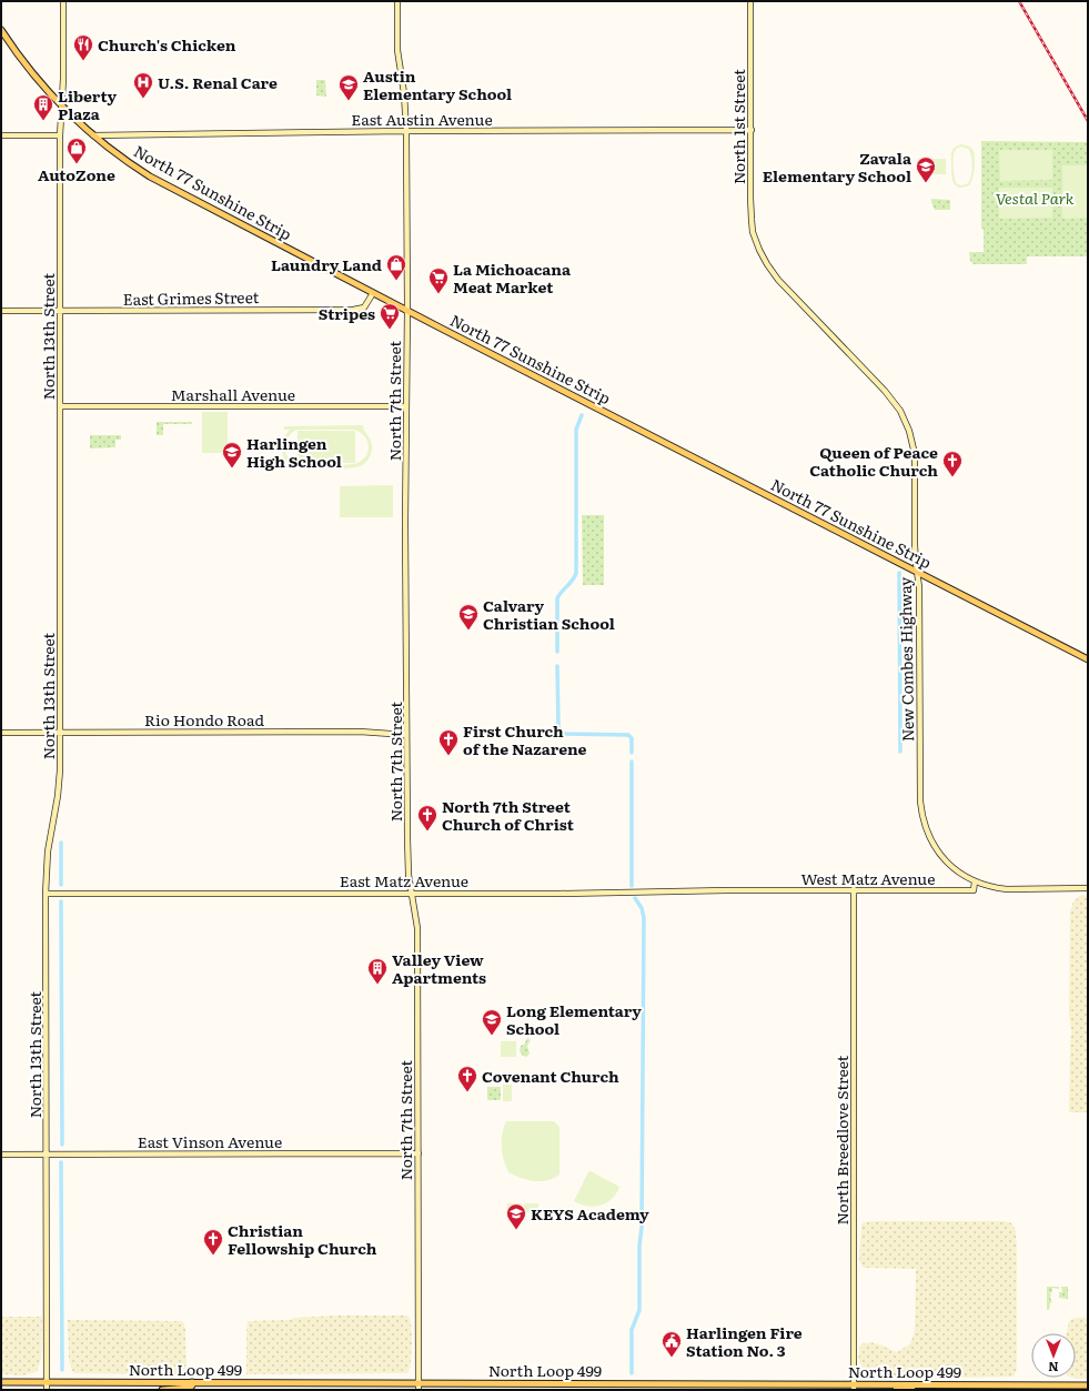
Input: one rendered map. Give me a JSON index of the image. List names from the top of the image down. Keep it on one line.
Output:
{"streets":{"main road":["North 77 Sunshine Strip","North Loop 499"],"street":["East Austin Avenue","North 1st Street","East Grimes Street","North 13th Street","Marshall Avenue","North 7th Street","New Combes Highway","Rio Hondo Road","West Matz Avenue","East Matz Avenue","North Breedlove Street","East Vinson Avenue"]},"crossings":[["East Austin Avenue","North 1st Street"],["East Austin Avenue","North 77 Sunshine Strip"],["East Austin Avenue","North 7th Street"],["North 1st Street","New Combes Highway"],["North 77 Sunshine Strip","East Grimes Street"],["North 77 Sunshine Strip","North 13th Street"],["North 77 Sunshine Strip","North 7th Street"],["North 77 Sunshine Strip","New Combes Highway"],["East Grimes Street","North 13th Street"],["North 13th Street","Marshall Avenue"],["North 13th Street","Rio Hondo Road"],["North 13th Street","East Matz Avenue"],["North 13th Street","East Vinson Avenue"],["North 13th Street","North Loop 499"],["Marshall Avenue","North 7th Street"],["North 7th Street","Rio Hondo Road"],["North 7th Street","East Matz Avenue"],["North 7th Street","East Vinson Avenue"],["North 7th Street","North Loop 499"],["New Combes Highway","West Matz Avenue"],["West Matz Avenue","East Matz Avenue"],["West Matz Avenue","North Breedlove Street"],["North Breedlove Street","North Loop 499"]],"parks":["Vestal Park"],"places":{"restaurant":["Church's Chicken"],"hospital":["U.S. Renal Care"],"school or university":["Austin Elementary School","Zavala Elementary School","Harlingen High School","Calvary Christian School","Long Elementary School","KEYS Academy"],"building":["Liberty Plaza","Valley View Apartments"],"shop":["AutoZone","Laundry Land"],"supermarket":["La Michoacana Meat Market","Stripes"],"church":["Queen of Peace Catholic Church","First Church of the Nazarene","North 7th Street Church of Christ","Covenant Church","Christian Fellowship Church"],"public building":["Harlingen Fire Station No. 3"]},"north":"bottom"}
